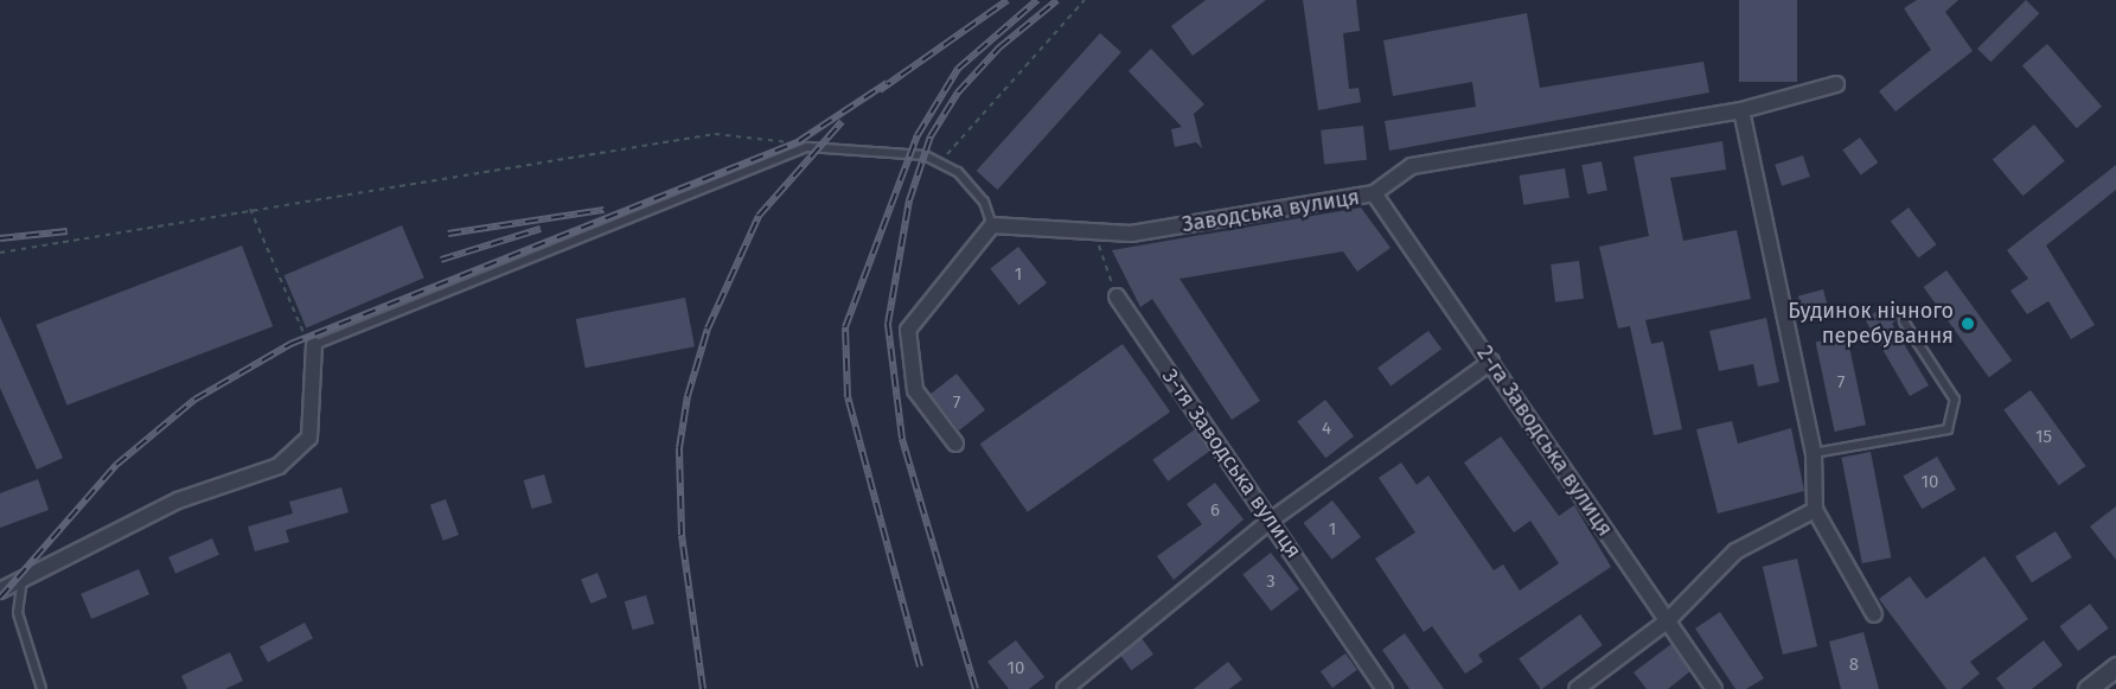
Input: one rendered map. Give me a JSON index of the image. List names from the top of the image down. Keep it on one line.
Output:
{"streets":{"street":["Заводська вулиця","2-га Заводська вулиця","3-тя Заводська вулиця"]},"crossings":[["Заводська вулиця","2-га Заводська вулиця"]],"places":["Будинок нічного перебування"],"house_numbers":["1","7","7","4","15","10","6","1","3","8","10"]}
